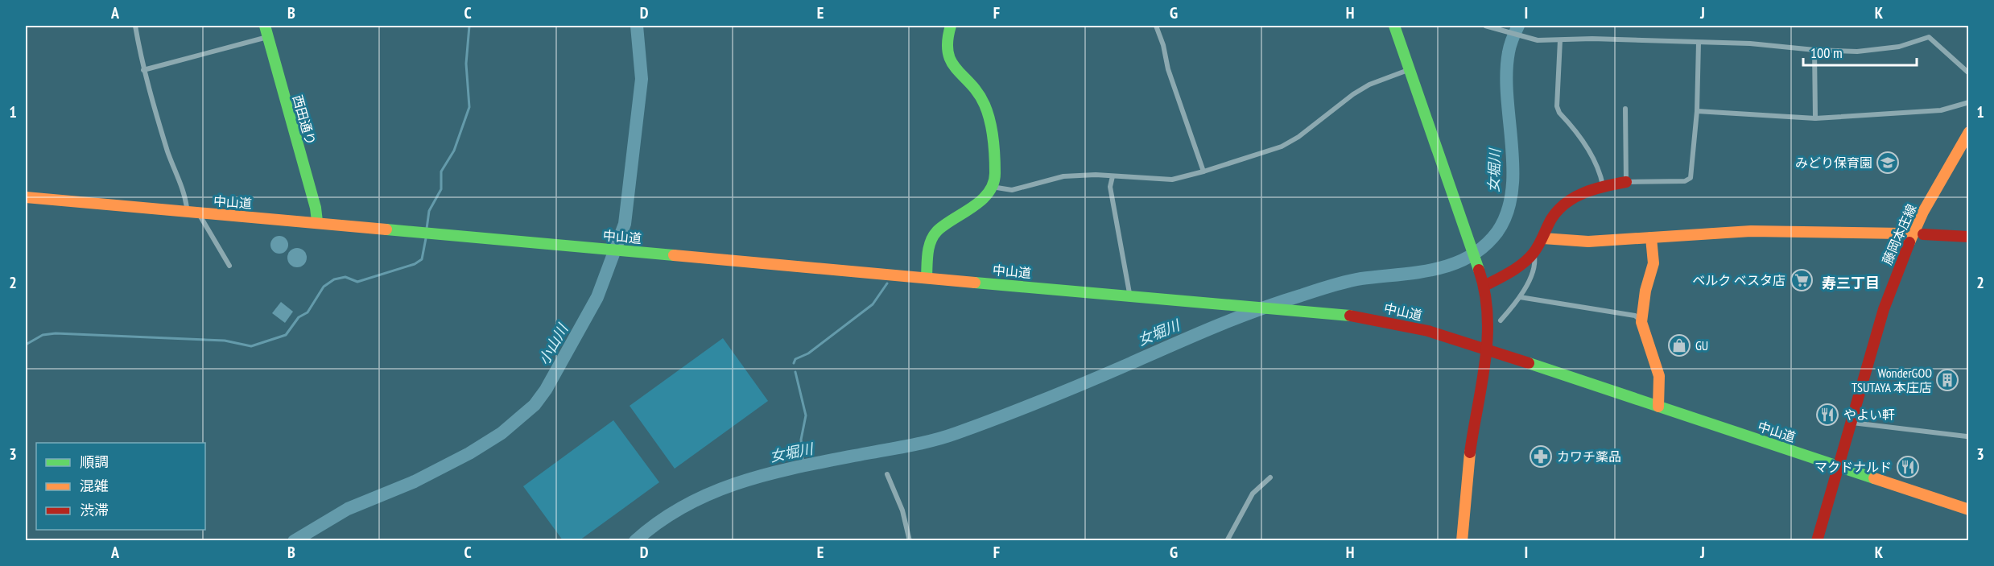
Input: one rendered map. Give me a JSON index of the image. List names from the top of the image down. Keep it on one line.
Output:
{"streets":{"main road":["西田通り","中山道","藤岡本庄線"]},"crossings":[["西田通り","中山道"],["中山道","藤岡本庄線"]],"districts":["寿三丁目"],"water":["女堀川","小山川"],"places":{"school or university":["みどり保育園"],"supermarket":["ベルク ベスタ店"],"shop":["GU"],"building":["WonderGOO TSUTAYA 本庄店"],"restaurant":["やよい軒","マクドナルド"],"pharmacy":["カワチ薬品"]},"legend":["順調","混雑","渋滞"],"scale_bar":"100 m","grid":{"columns":["A","B","C","D","E","F","G","H","I","J","K"],"rows":["1","2","3"]}}
